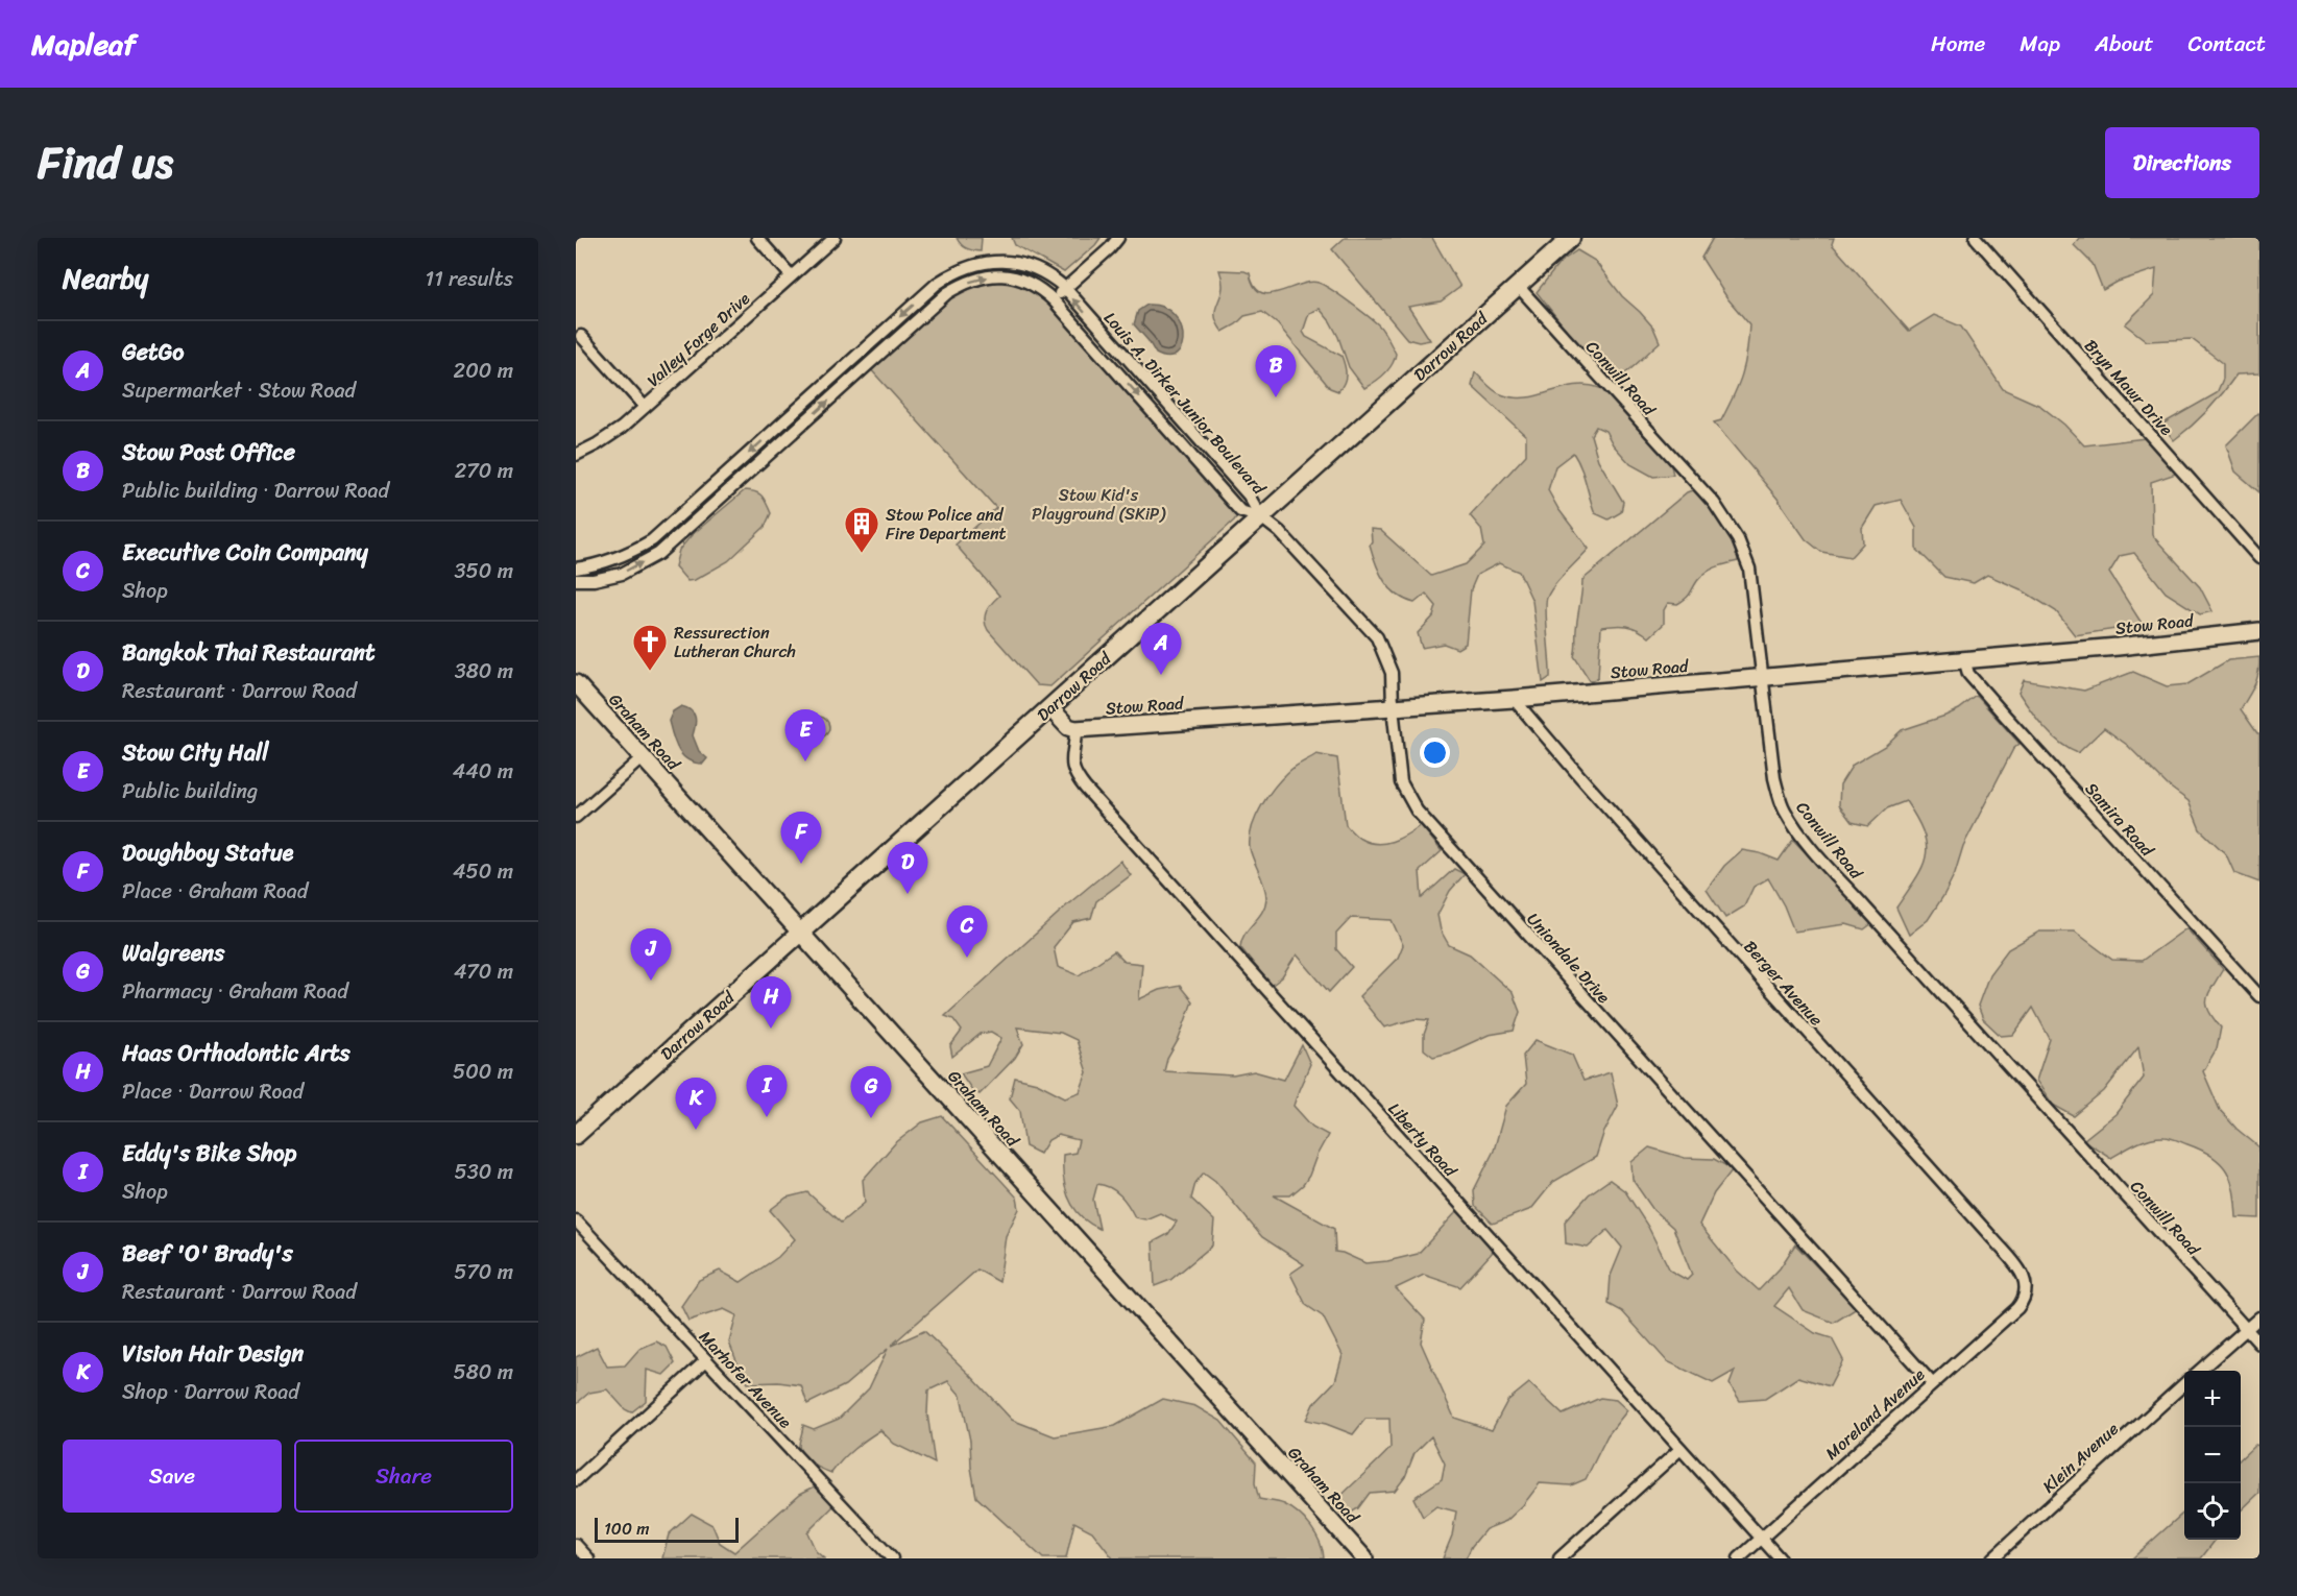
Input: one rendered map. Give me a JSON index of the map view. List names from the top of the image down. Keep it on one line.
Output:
{"streets":{"main road":["Darrow Road"],"street":["Valley Forge Drive","Conwill Road","Bryn Mawr Drive","Louis A. Dirker Junior Boulevard","Stow Road","Graham Road","Samira Road","Uniondale Drive","Berger Avenue","Liberty Road","Marhofer Avenue","Moreland Avenue","Klein Avenue"]},"crossings":[["Darrow Road","Conwill Road"],["Darrow Road","Louis A. Dirker Junior Boulevard"],["Darrow Road","Graham Road"],["Darrow Road","Uniondale Drive"],["Conwill Road","Stow Road"],["Louis A. Dirker Junior Boulevard","Uniondale Drive"],["Stow Road","Samira Road"],["Stow Road","Uniondale Drive"],["Stow Road","Berger Avenue"],["Stow Road","Liberty Road"],["Uniondale Drive","Moreland Avenue"],["Berger Avenue","Moreland Avenue"],["Liberty Road","Moreland Avenue"]],"parks":["Stow Kid's Playground (SKiP)"],"places":{"building":["Stow Police and Fire Department"],"church":["Ressurection Lutheran Church"]},"scale_bar":"100 m","page":{"header":"Mapleaf","nav":["Home","Map","About","Contact"],"title":"Find us","buttons":["Directions",["Save","Share"]],"heading":["Nearby","11 results"],"list":[{"mark":"A","name":"GetGo","note":"Supermarket · Stow Road","value":"200 m"},{"mark":"B","name":"Stow Post Office","note":"Public building · Darrow Road","value":"270 m"},{"mark":"C","name":"Executive Coin Company","note":"Shop","value":"350 m"},{"mark":"D","name":"Bangkok Thai Restaurant","note":"Restaurant · Darrow Road","value":"380 m"},{"mark":"E","name":"Stow City Hall","note":"Public building","value":"440 m"},{"mark":"F","name":"Doughboy Statue","note":"Place · Graham Road","value":"450 m"},{"mark":"G","name":"Walgreens","note":"Pharmacy · Graham Road","value":"470 m"},{"mark":"H","name":"Haas Orthodontic Arts","note":"Place · Darrow Road","value":"500 m"},{"mark":"I","name":"Eddy's Bike Shop","note":"Shop","value":"530 m"},{"mark":"J","name":"Beef 'O' Brady's","note":"Restaurant · Darrow Road","value":"570 m"},{"mark":"K","name":"Vision Hair Design","note":"Shop · Darrow Road","value":"580 m"}],"pins":["B","A","E","F","D","C","J","H","I","G","K"],"map_buttons":["+","−"],"scale":"100 m"}}
